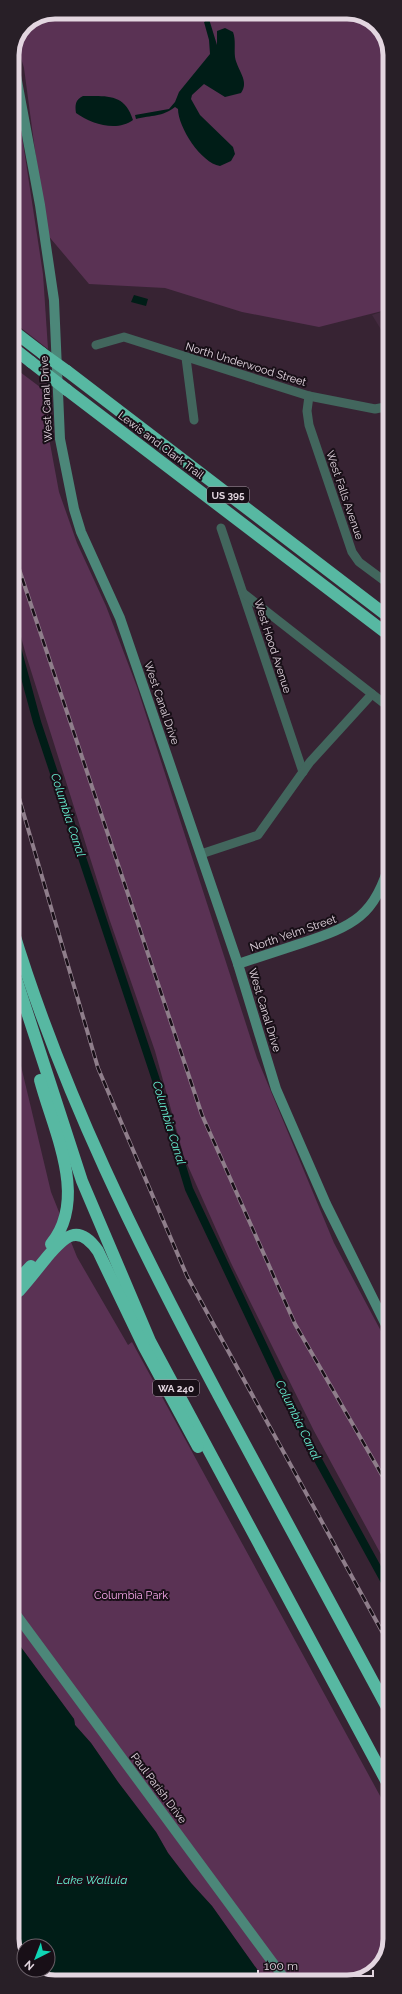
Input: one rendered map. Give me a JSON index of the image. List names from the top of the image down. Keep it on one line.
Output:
{"streets":{"highway":["Lewis and Clark Trail","US 395","WA 240"],"street":["North Underwood Street","West Canal Drive","West Falls Avenue","West Hood Avenue","North Yelm Street","Paul Parish Drive"]},"crossings":[["North Underwood Street","West Falls Avenue"],["West Canal Drive","North Yelm Street"]],"water":["Columbia Canal","Lake Wallula"],"parks":["Columbia Park"],"scale_bar":"100 m","north":"bottom left"}
